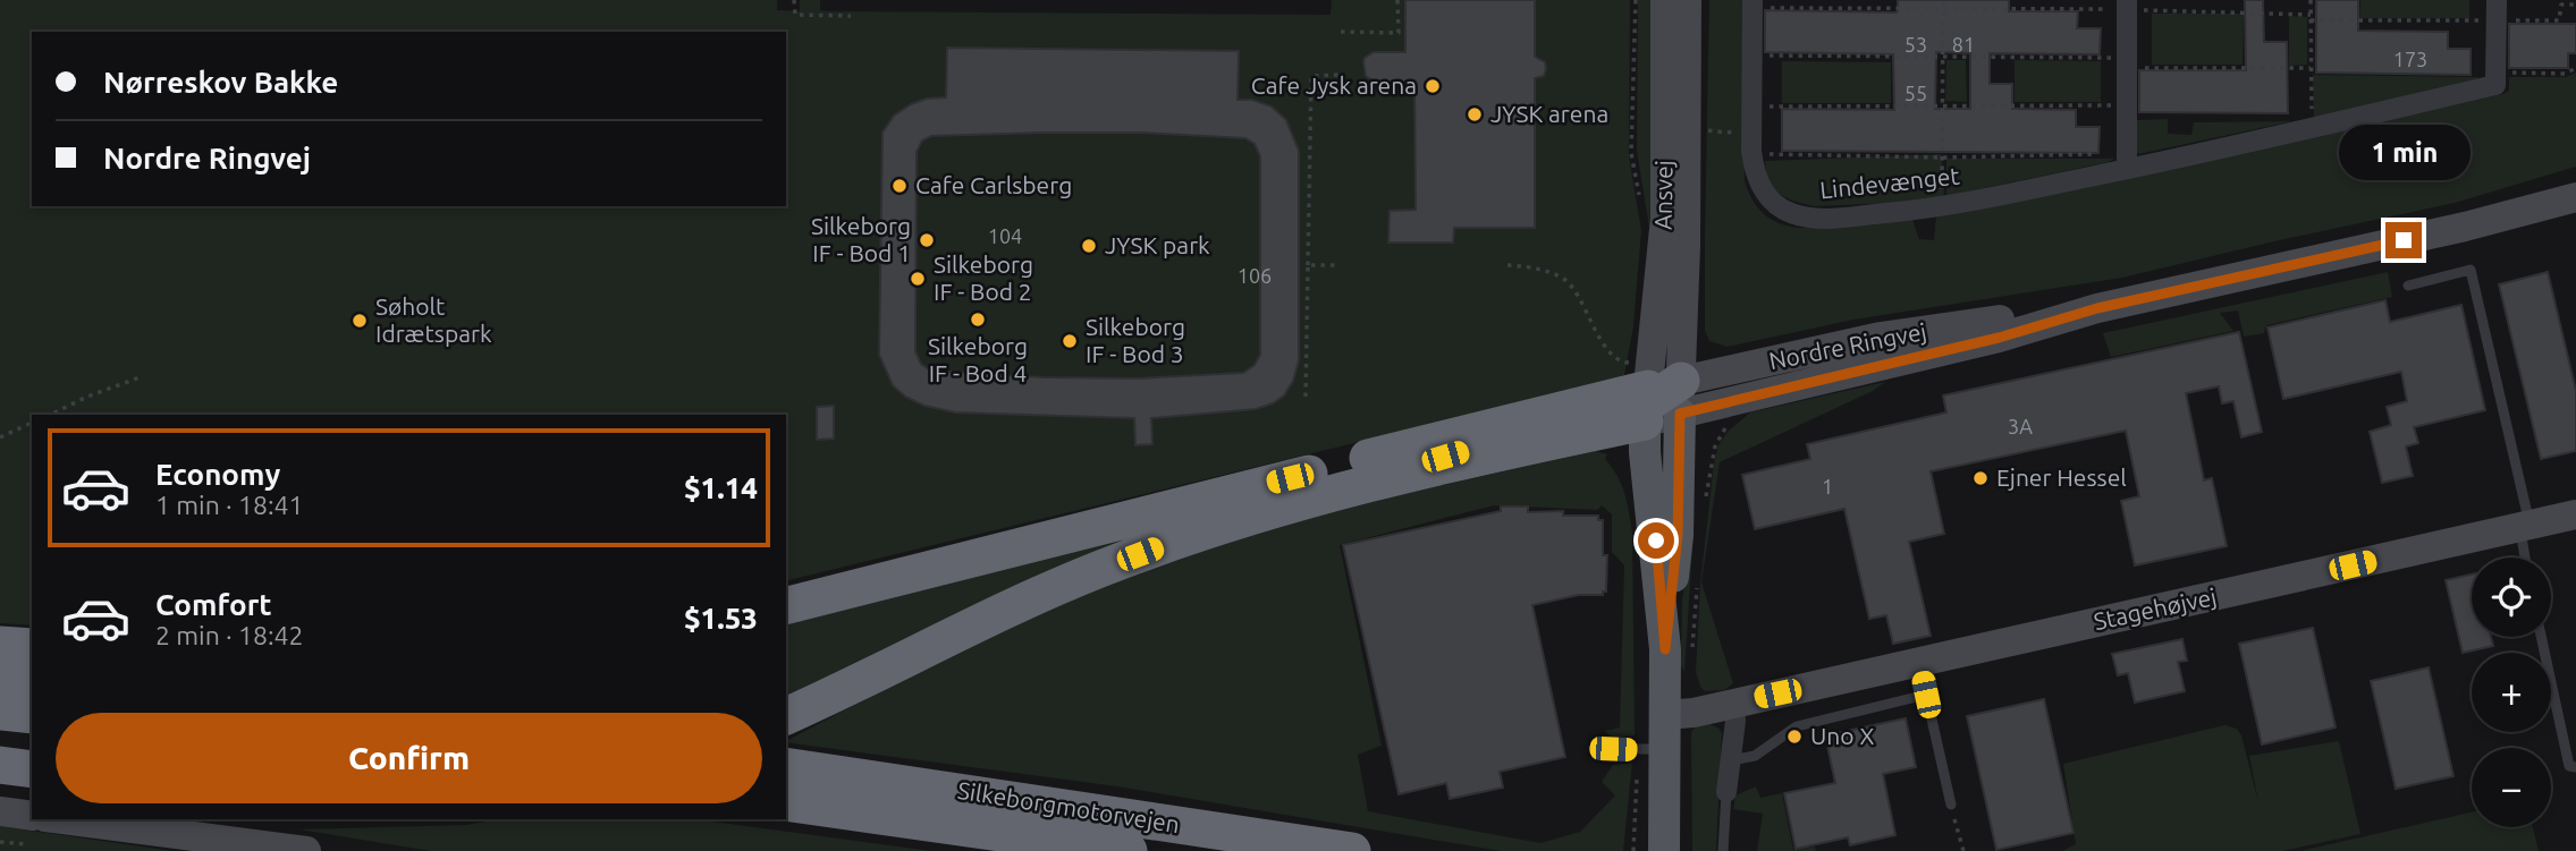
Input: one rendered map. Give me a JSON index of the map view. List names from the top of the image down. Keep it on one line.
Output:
{"streets":{"highway":["Silkeborgmotorvejen"],"street":["Lindevænget","Ansvej","Nordre Ringvej","Stagehøjvej"]},"crossings":[["Ansvej","Nordre Ringvej"]],"places":["Cafe Jysk arena","JYSK arena","Cafe Carlsberg","Silkeborg IF - Bod 1","JYSK park","Silkeborg IF - Bod 2","Silkeborg IF - Bod 4","Søholt Idrætspark","Silkeborg IF - Bod 3","Ejner Hessel","Uno X"],"house_numbers":["53","81","173","55","104","106","3A","1"],"page":{"banner":["Nørreskov Bakke","Nordre Ringvej"],"bubble":"1 min","list":[{"name":"Economy","note":"1 min · 18:41","value":"$1.14"},{"name":"Comfort","note":"2 min · 18:42","value":"$1.53"}],"map_buttons":["+","−"],"buttons":"Confirm"}}
